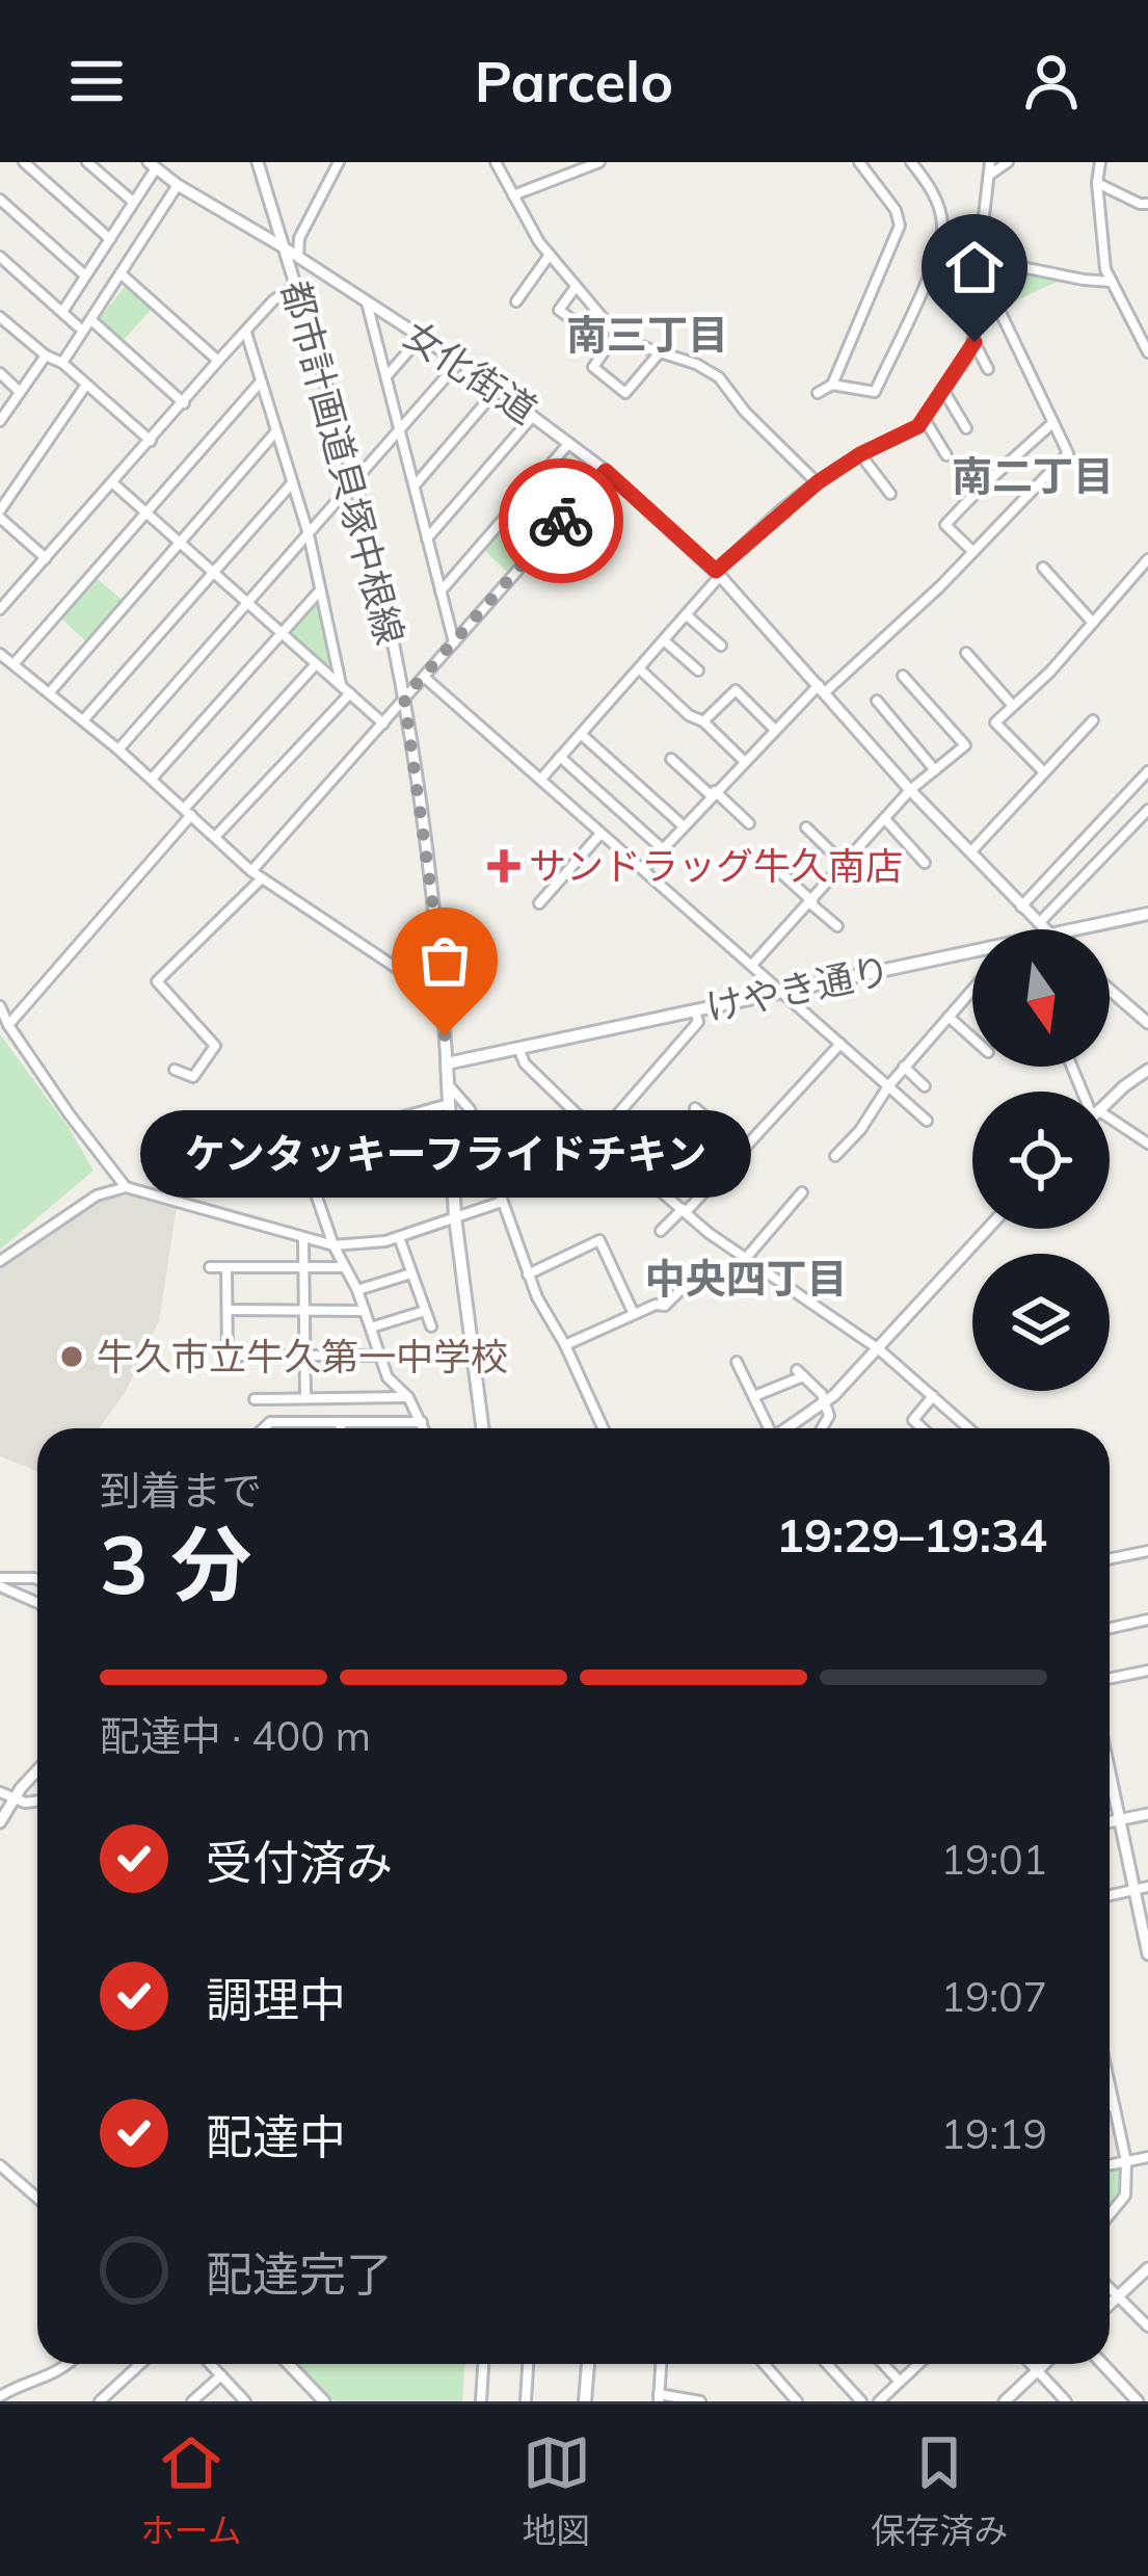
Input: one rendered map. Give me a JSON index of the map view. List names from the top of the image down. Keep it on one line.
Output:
{"streets":{"main road":["けやき通り"],"street":["女化街道","都市計画道貝塚中根線"]},"crossings":[["女化街道","都市計画道貝塚中根線"],["都市計画道貝塚中根線","けやき通り"]],"districts":["南三丁目","南二丁目","中央四丁目"],"places":{"health":["サンドラッグ牛久南店"],"other":["ケンタッキーフライドチキン","牛久市立牛久第一中学校"]},"north":"bottom","page":{"header":"Parcelo","bubble":"ケンタッキーフライドチキン","heading":["3 分","到着まで","19:29–19:34"],"bar":"配達中 · 400 m","list":[["受付済み","19:01"],["調理中","19:07"],["配達中","19:19"],"配達完了"],"tabs":["ホーム","地図","保存済み"]}}
